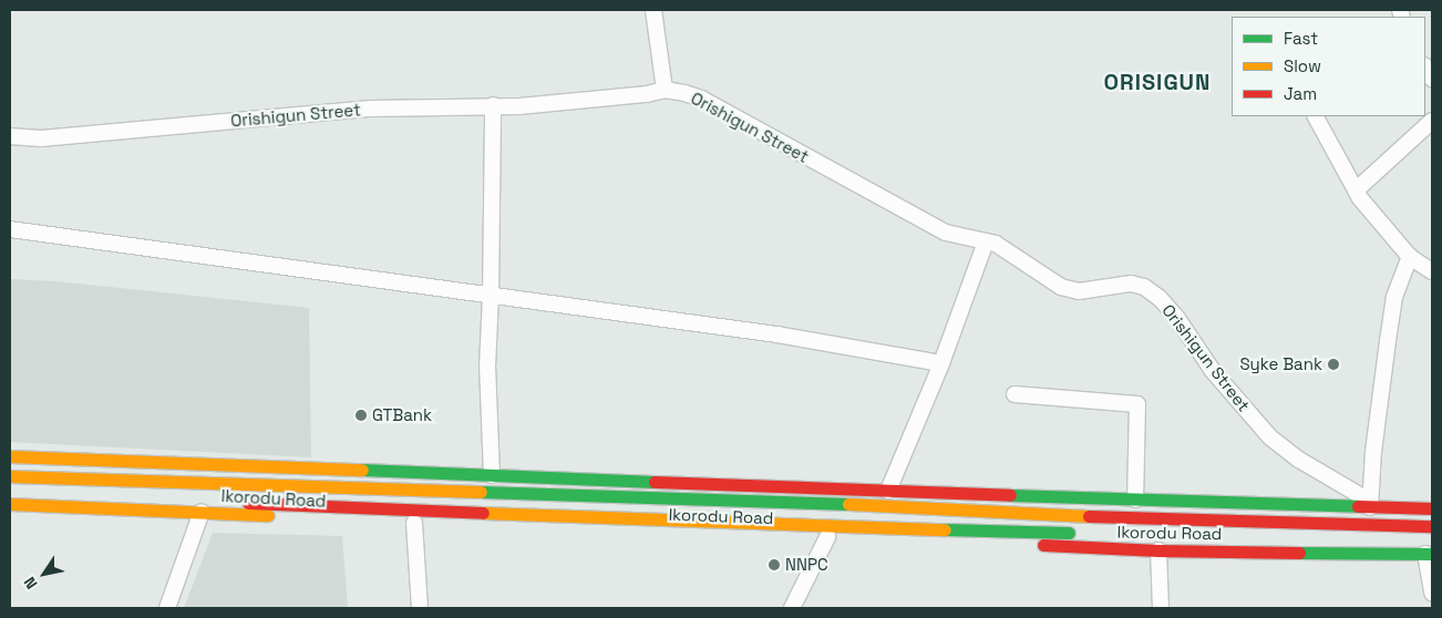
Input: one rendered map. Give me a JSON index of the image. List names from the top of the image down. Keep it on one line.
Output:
{"streets":{"main road":["Ikorodu Road"],"street":["Orishigun Street"]},"crossings":[["Orishigun Street","Ikorodu Road"]],"districts":["ORISIGUN"],"places":["Syke Bank","GTBank","NNPC"],"legend":["Fast","Slow","Jam"],"north":"bottom left"}
